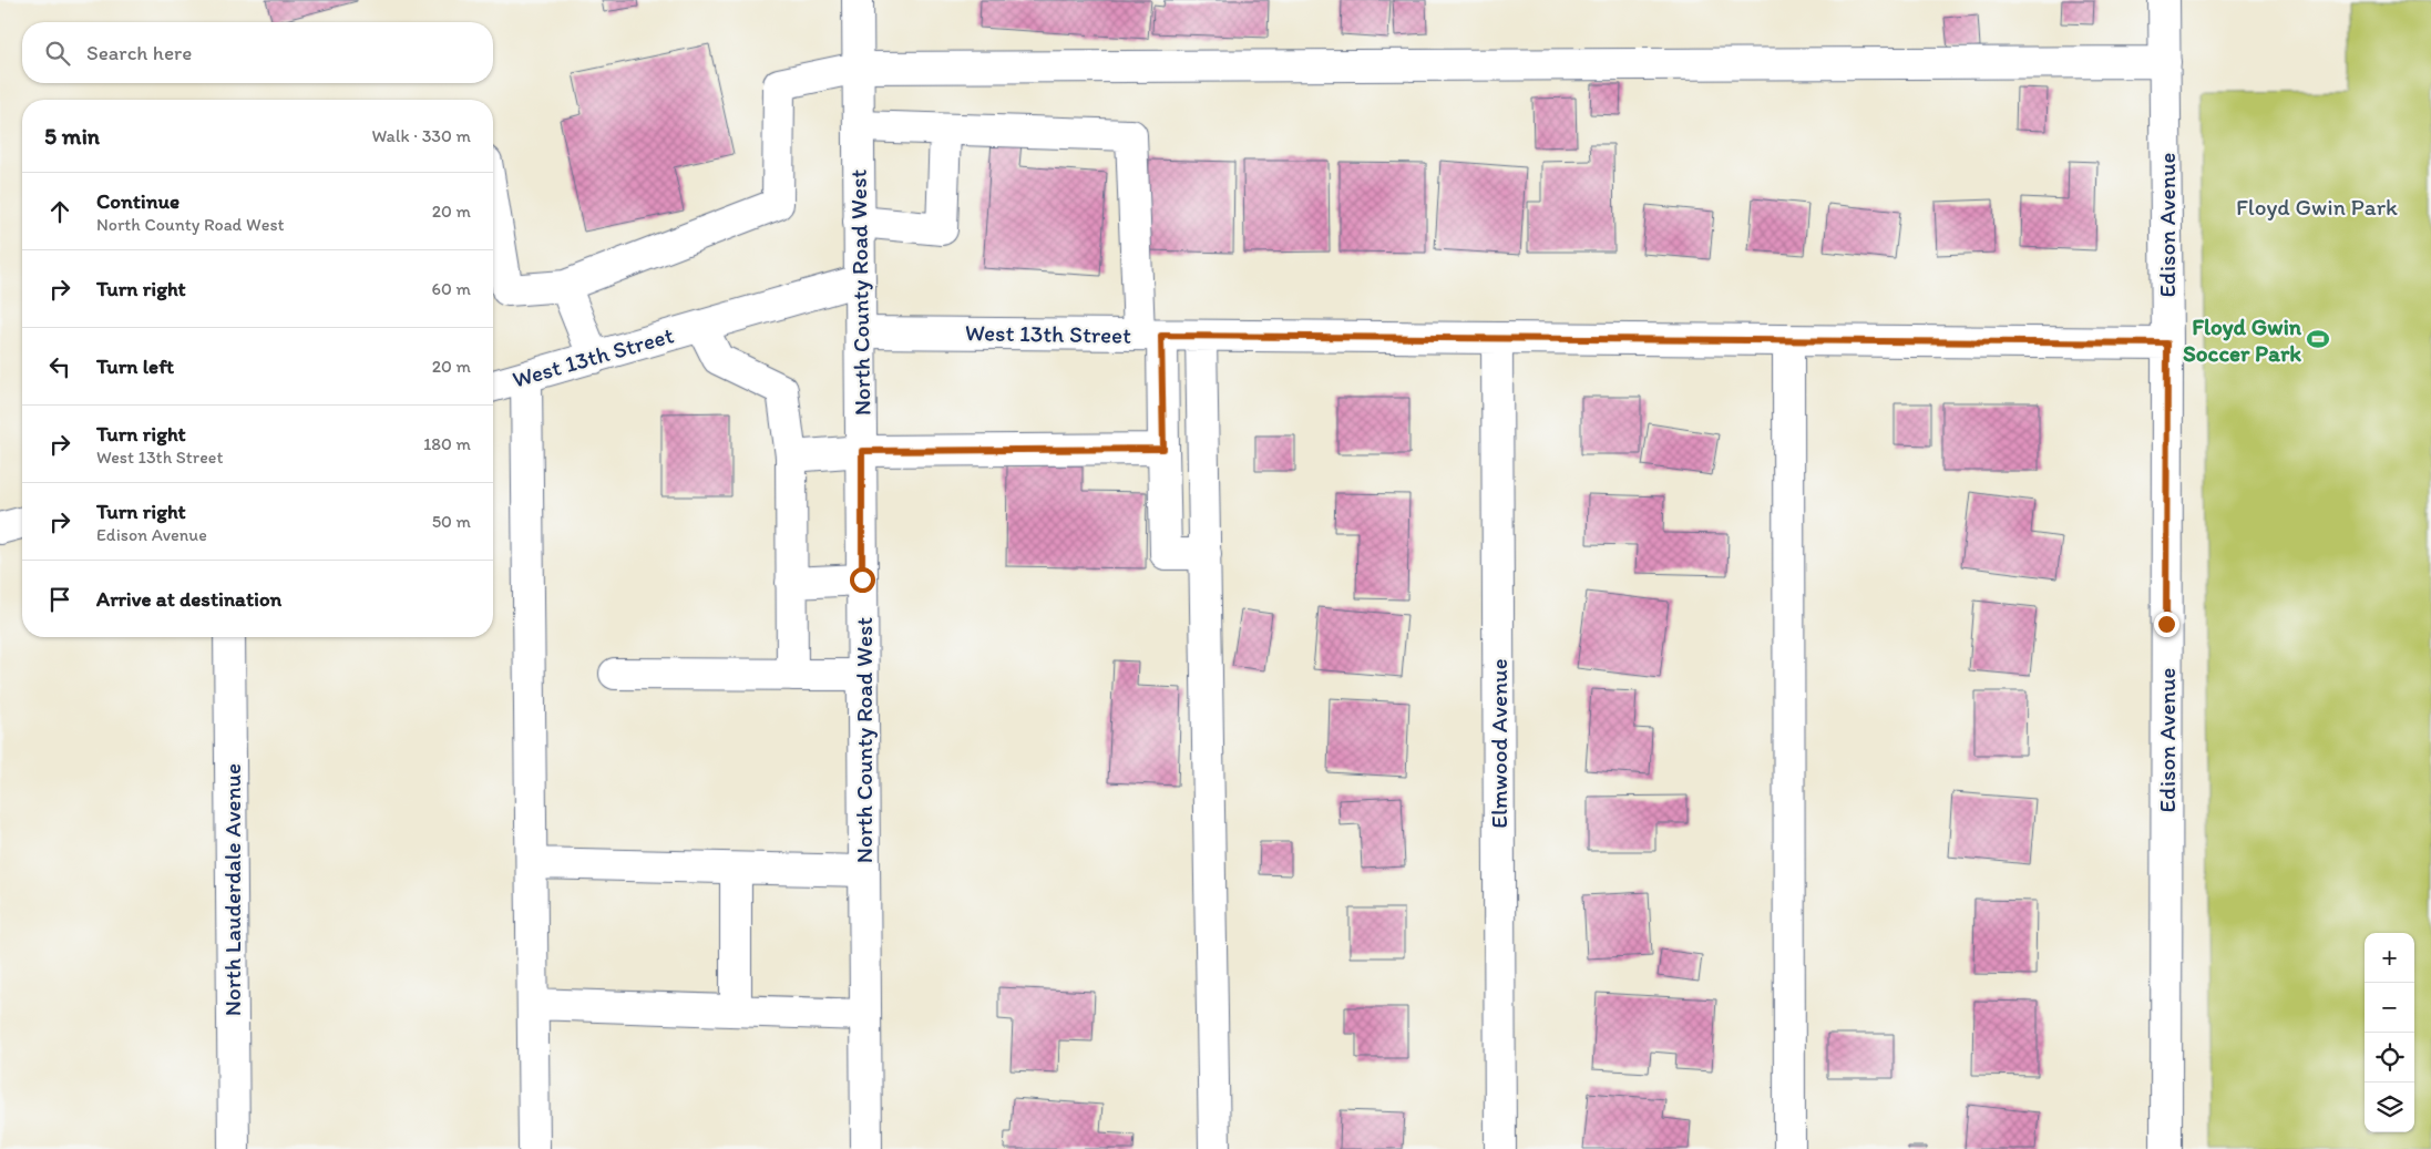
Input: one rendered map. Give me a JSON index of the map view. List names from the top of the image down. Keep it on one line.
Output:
{"streets":{"street":["Edison Avenue","North County Road West","West 13th Street","Elmwood Avenue","North Lauderdale Avenue"]},"crossings":[["Edison Avenue","West 13th Street"],["North County Road West","West 13th Street"],["West 13th Street","Elmwood Avenue"]],"parks":["Floyd Gwin Park"],"places":{"sports":["Floyd Gwin Soccer Park"]},"page":{"search":"Search here","heading":["5 min","Walk · 330 m"],"list":[["Continue","North County Road West","20 m"],["Turn right","60 m"],["Turn left","20 m"],["Turn right","West 13th Street","180 m"],["Turn right","Edison Avenue","50 m"],"Arrive at destination"],"map_buttons":["+","−"]}}
